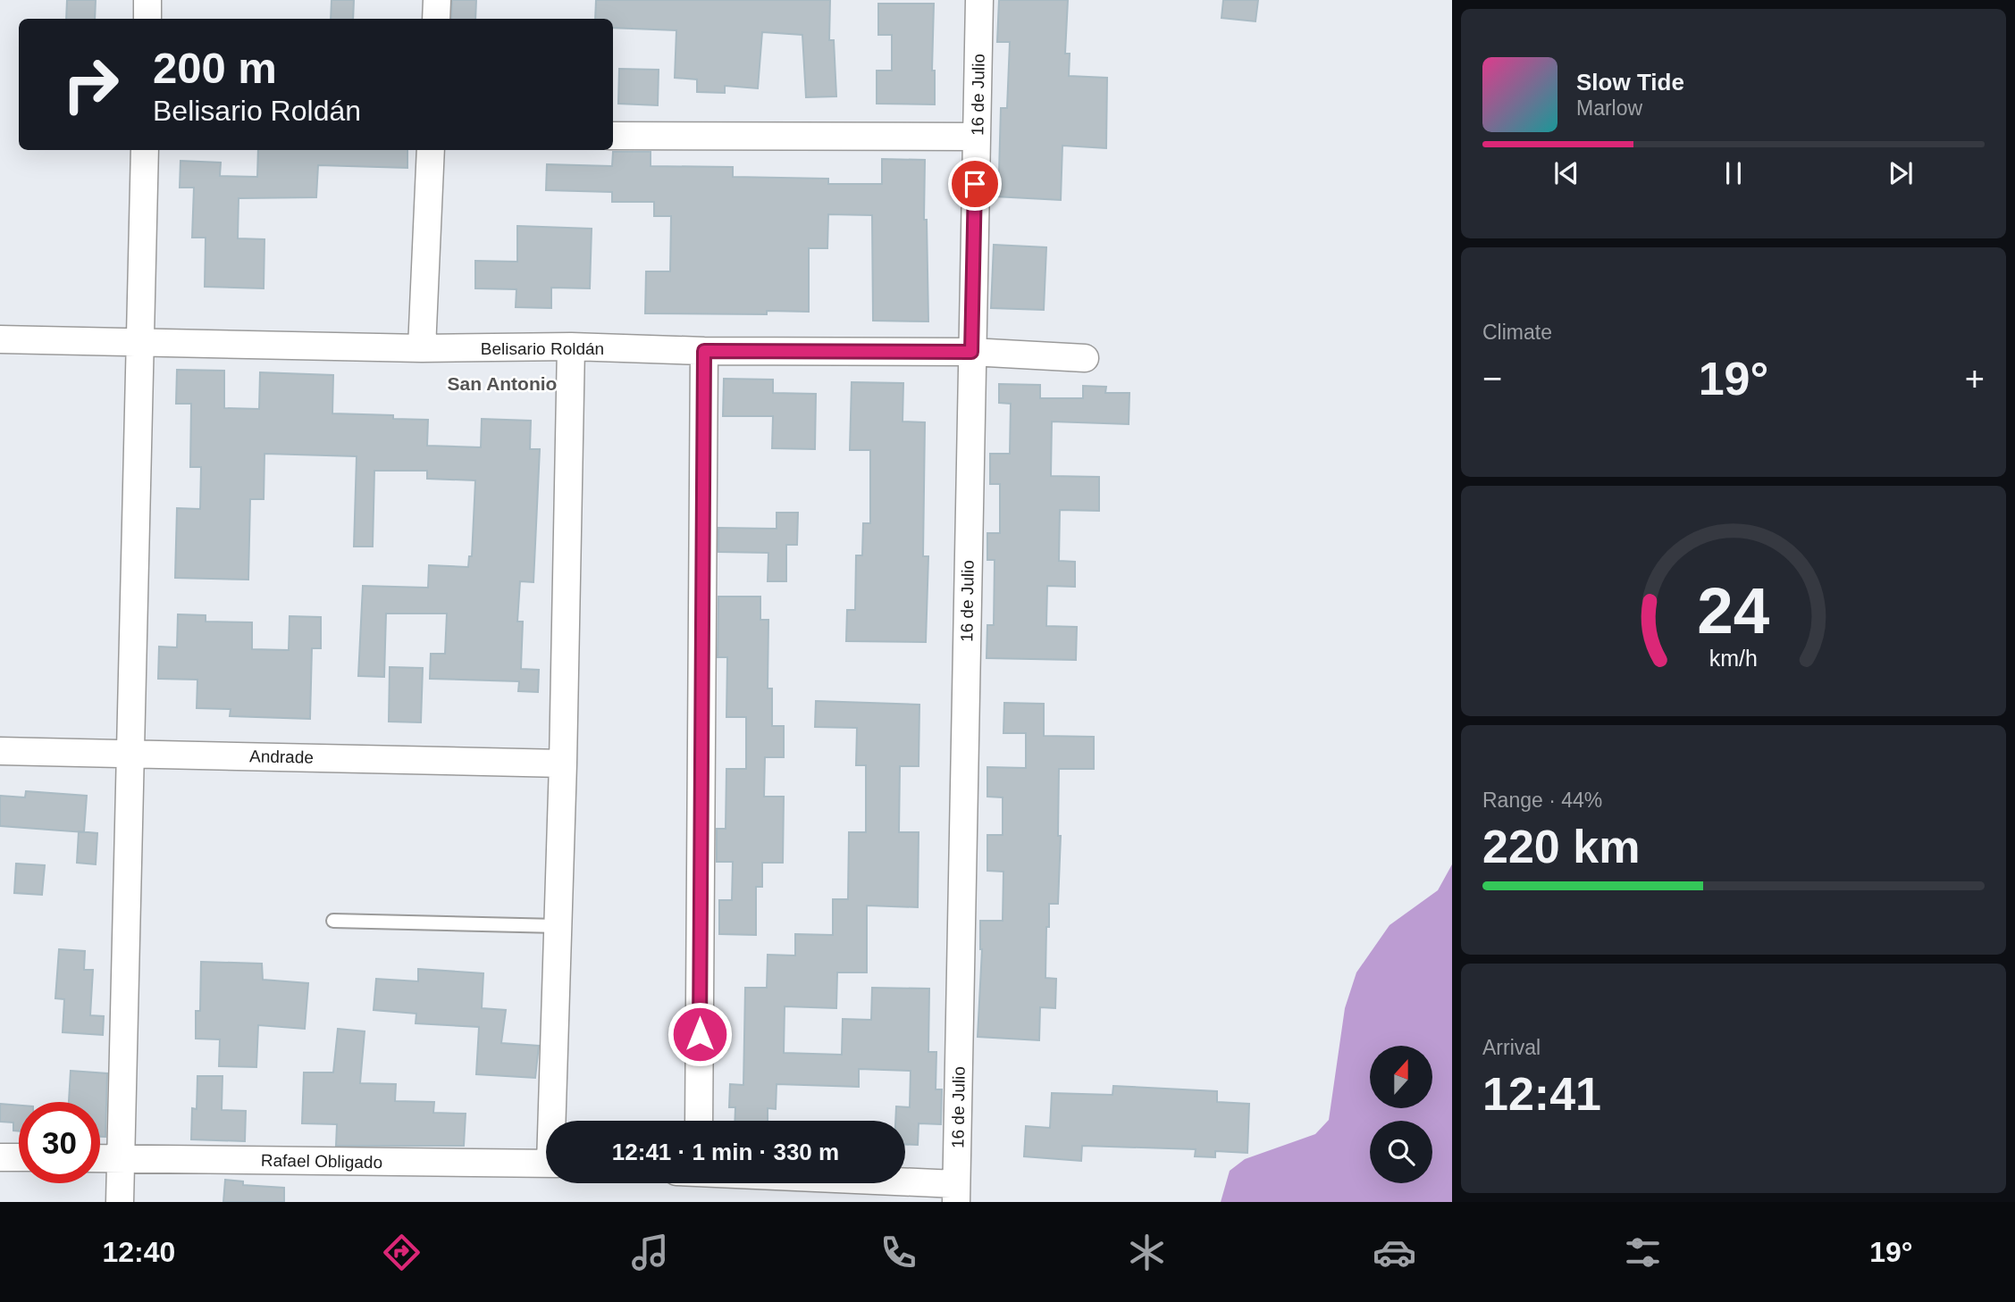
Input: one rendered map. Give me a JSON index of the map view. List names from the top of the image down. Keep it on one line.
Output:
{"streets":{"street":["16 de Julio","Belisario Roldán","Andrade","Rafael Obligado"]},"crossings":[["16 de Julio","Belisario Roldán"]],"districts":["San Antonio"],"north":"top","page":{"turn":["200 m","Belisario Roldán"],"song":["Slow Tide","Marlow"],"tile":["Climate",["Range · 44%","220 km"],["Arrival","12:41"]],"heat":["−","19°","+"],"limit":"30","trip":"12:41 · 1 min · 330 m","tabs":["12:40","19°"],"gauge":["24","km/h"]}}
